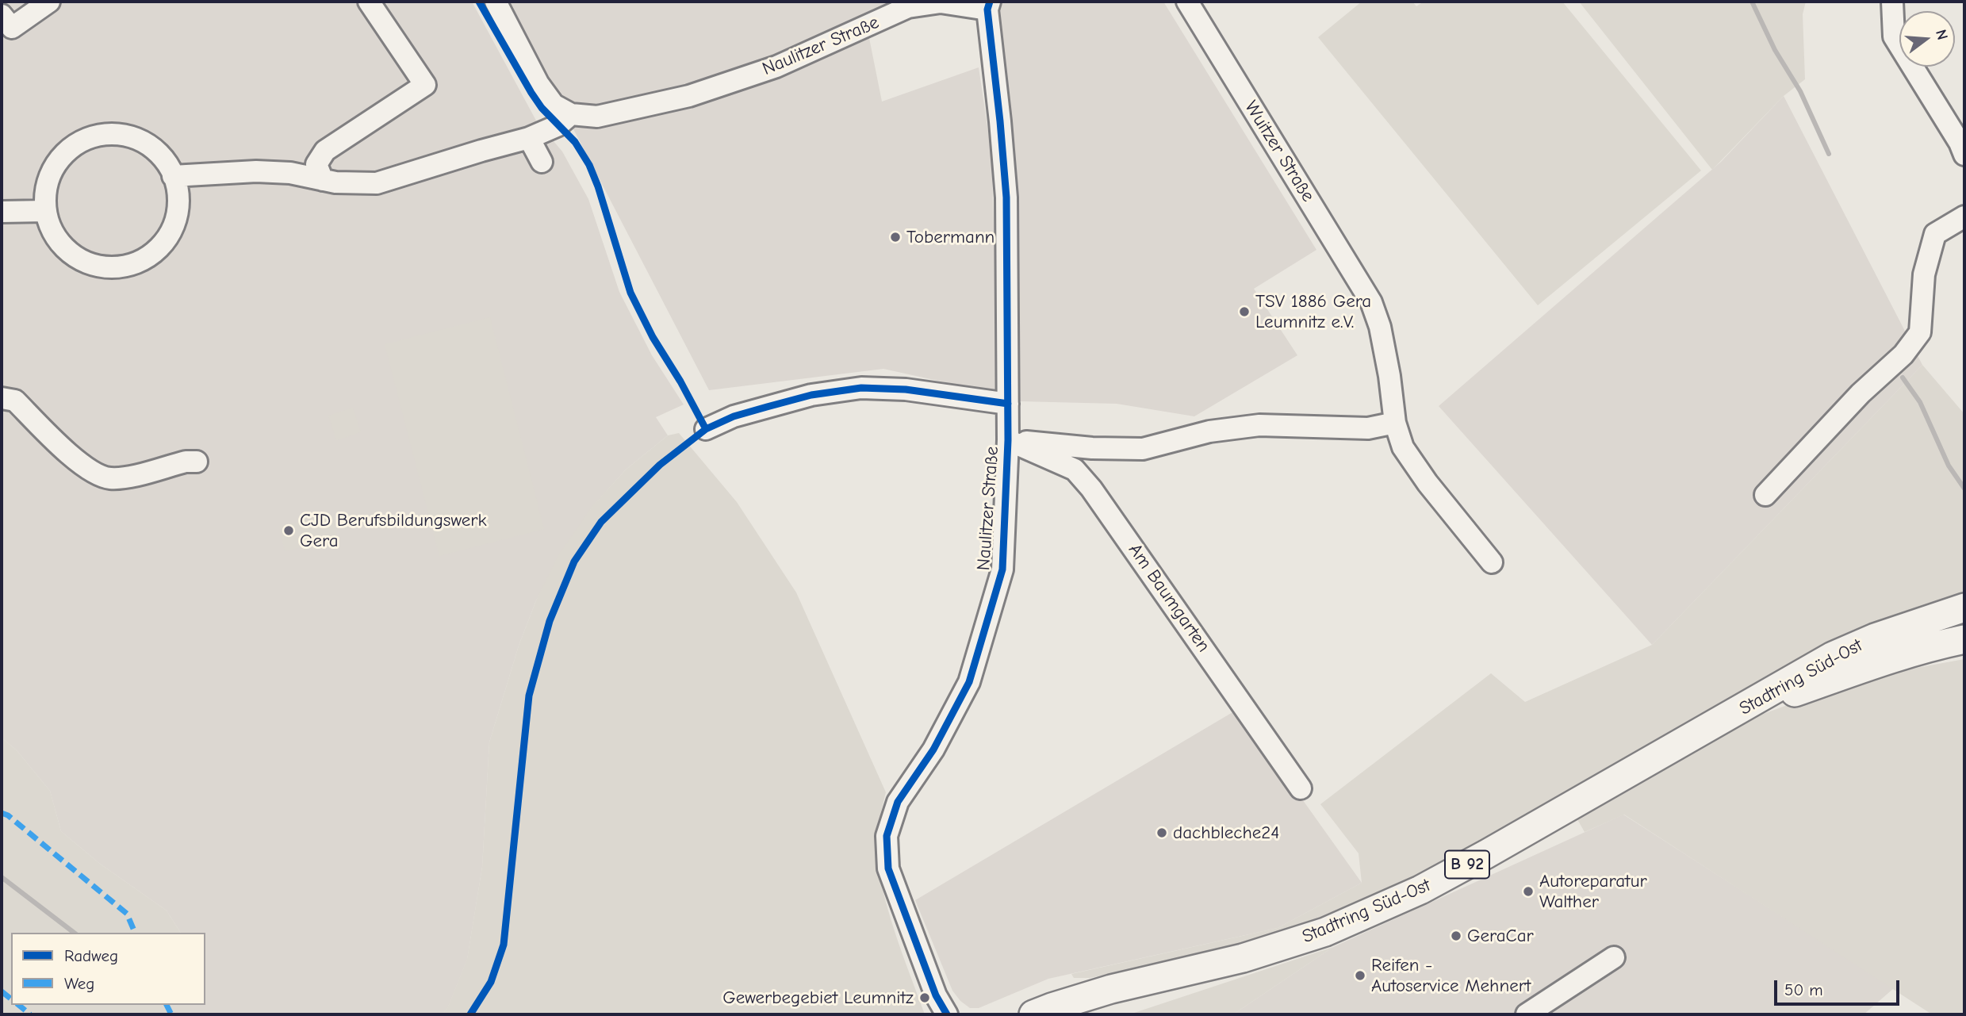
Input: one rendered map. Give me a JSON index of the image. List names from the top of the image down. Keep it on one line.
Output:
{"streets":{"main road":["Stadtring Süd-Ost","B 92"],"street":["Naulitzer Straße","Wuitzer Straße","Am Baumgarten"]},"crossings":[["Naulitzer Straße","Am Baumgarten"]],"places":["Tobermann","TSV 1886 Gera Leumnitz e.V.","CJD Berufsbildungswerk Gera","dachbleche24","Autoreparatur Walther","GeraCar","Reifen - Autoservice Mehnert","Gewerbegebiet Leumnitz"],"legend":["Radweg","Weg"],"scale_bar":"50 m","north":"right"}
